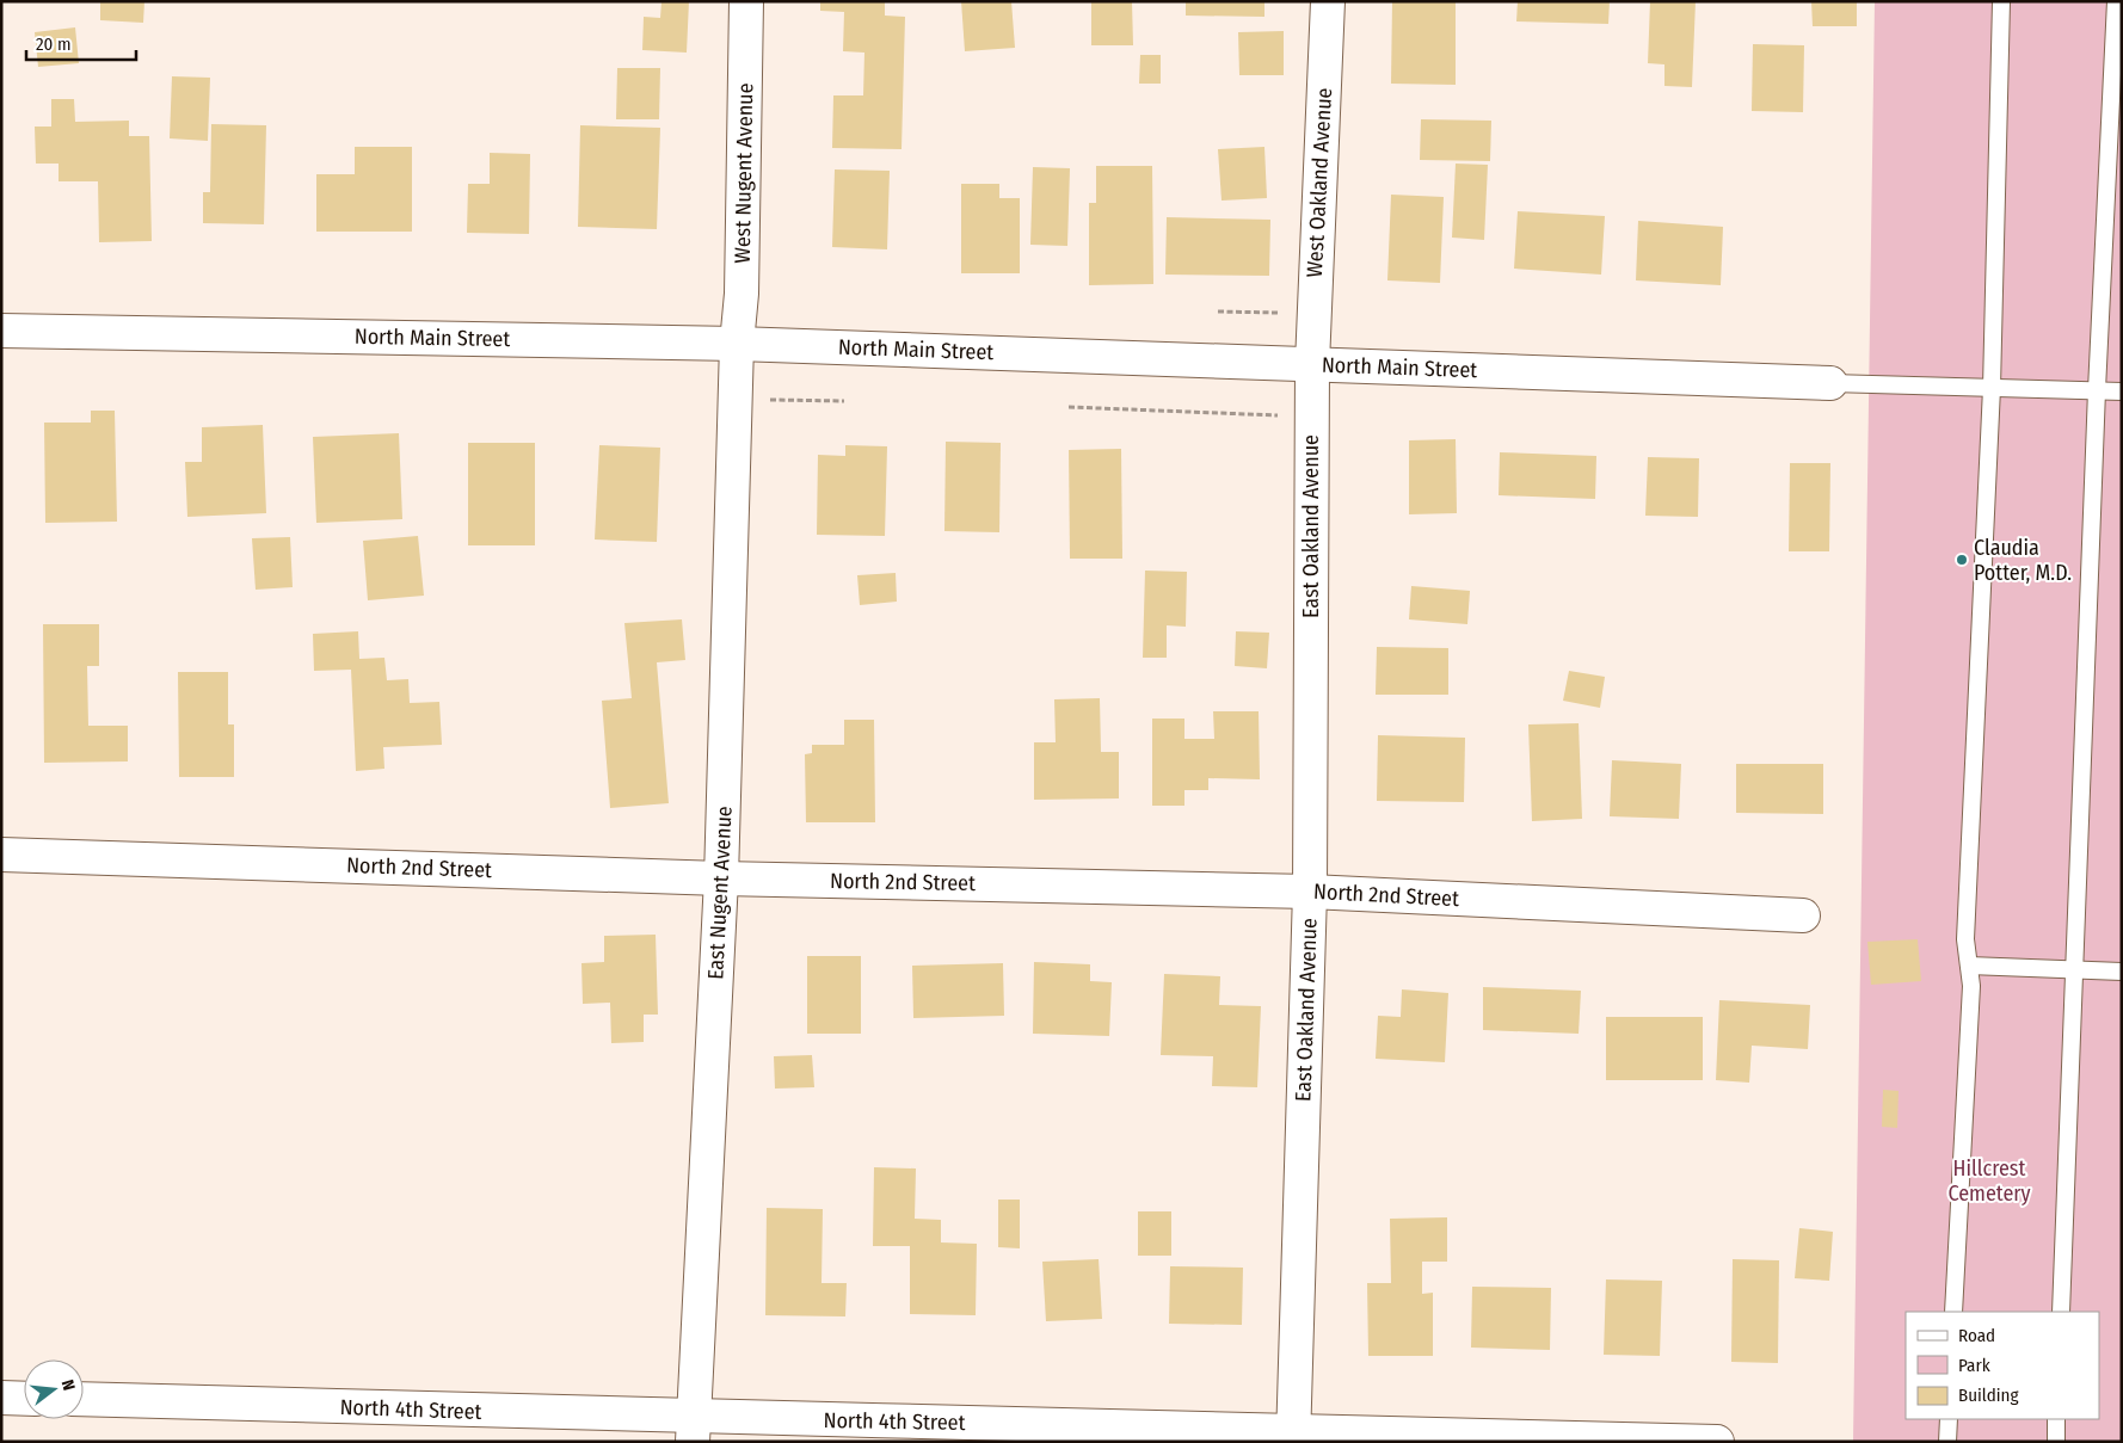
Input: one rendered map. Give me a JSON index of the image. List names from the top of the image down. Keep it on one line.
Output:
{"streets":{"street":["West Nugent Avenue","West Oakland Avenue","North Main Street","East Oakland Avenue","North 2nd Street","East Nugent Avenue","North 4th Street"]},"crossings":[["West Nugent Avenue","North Main Street"],["West Nugent Avenue","East Nugent Avenue"],["West Oakland Avenue","North Main Street"],["West Oakland Avenue","East Oakland Avenue"],["North Main Street","East Oakland Avenue"],["North Main Street","East Nugent Avenue"],["East Oakland Avenue","North 2nd Street"],["East Oakland Avenue","North 4th Street"],["North 2nd Street","East Nugent Avenue"],["East Nugent Avenue","North 4th Street"]],"parks":["Hillcrest Cemetery"],"places":["Claudia Potter, M.D."],"legend":["Road","Park","Building"],"scale_bar":"20 m","north":"right"}
